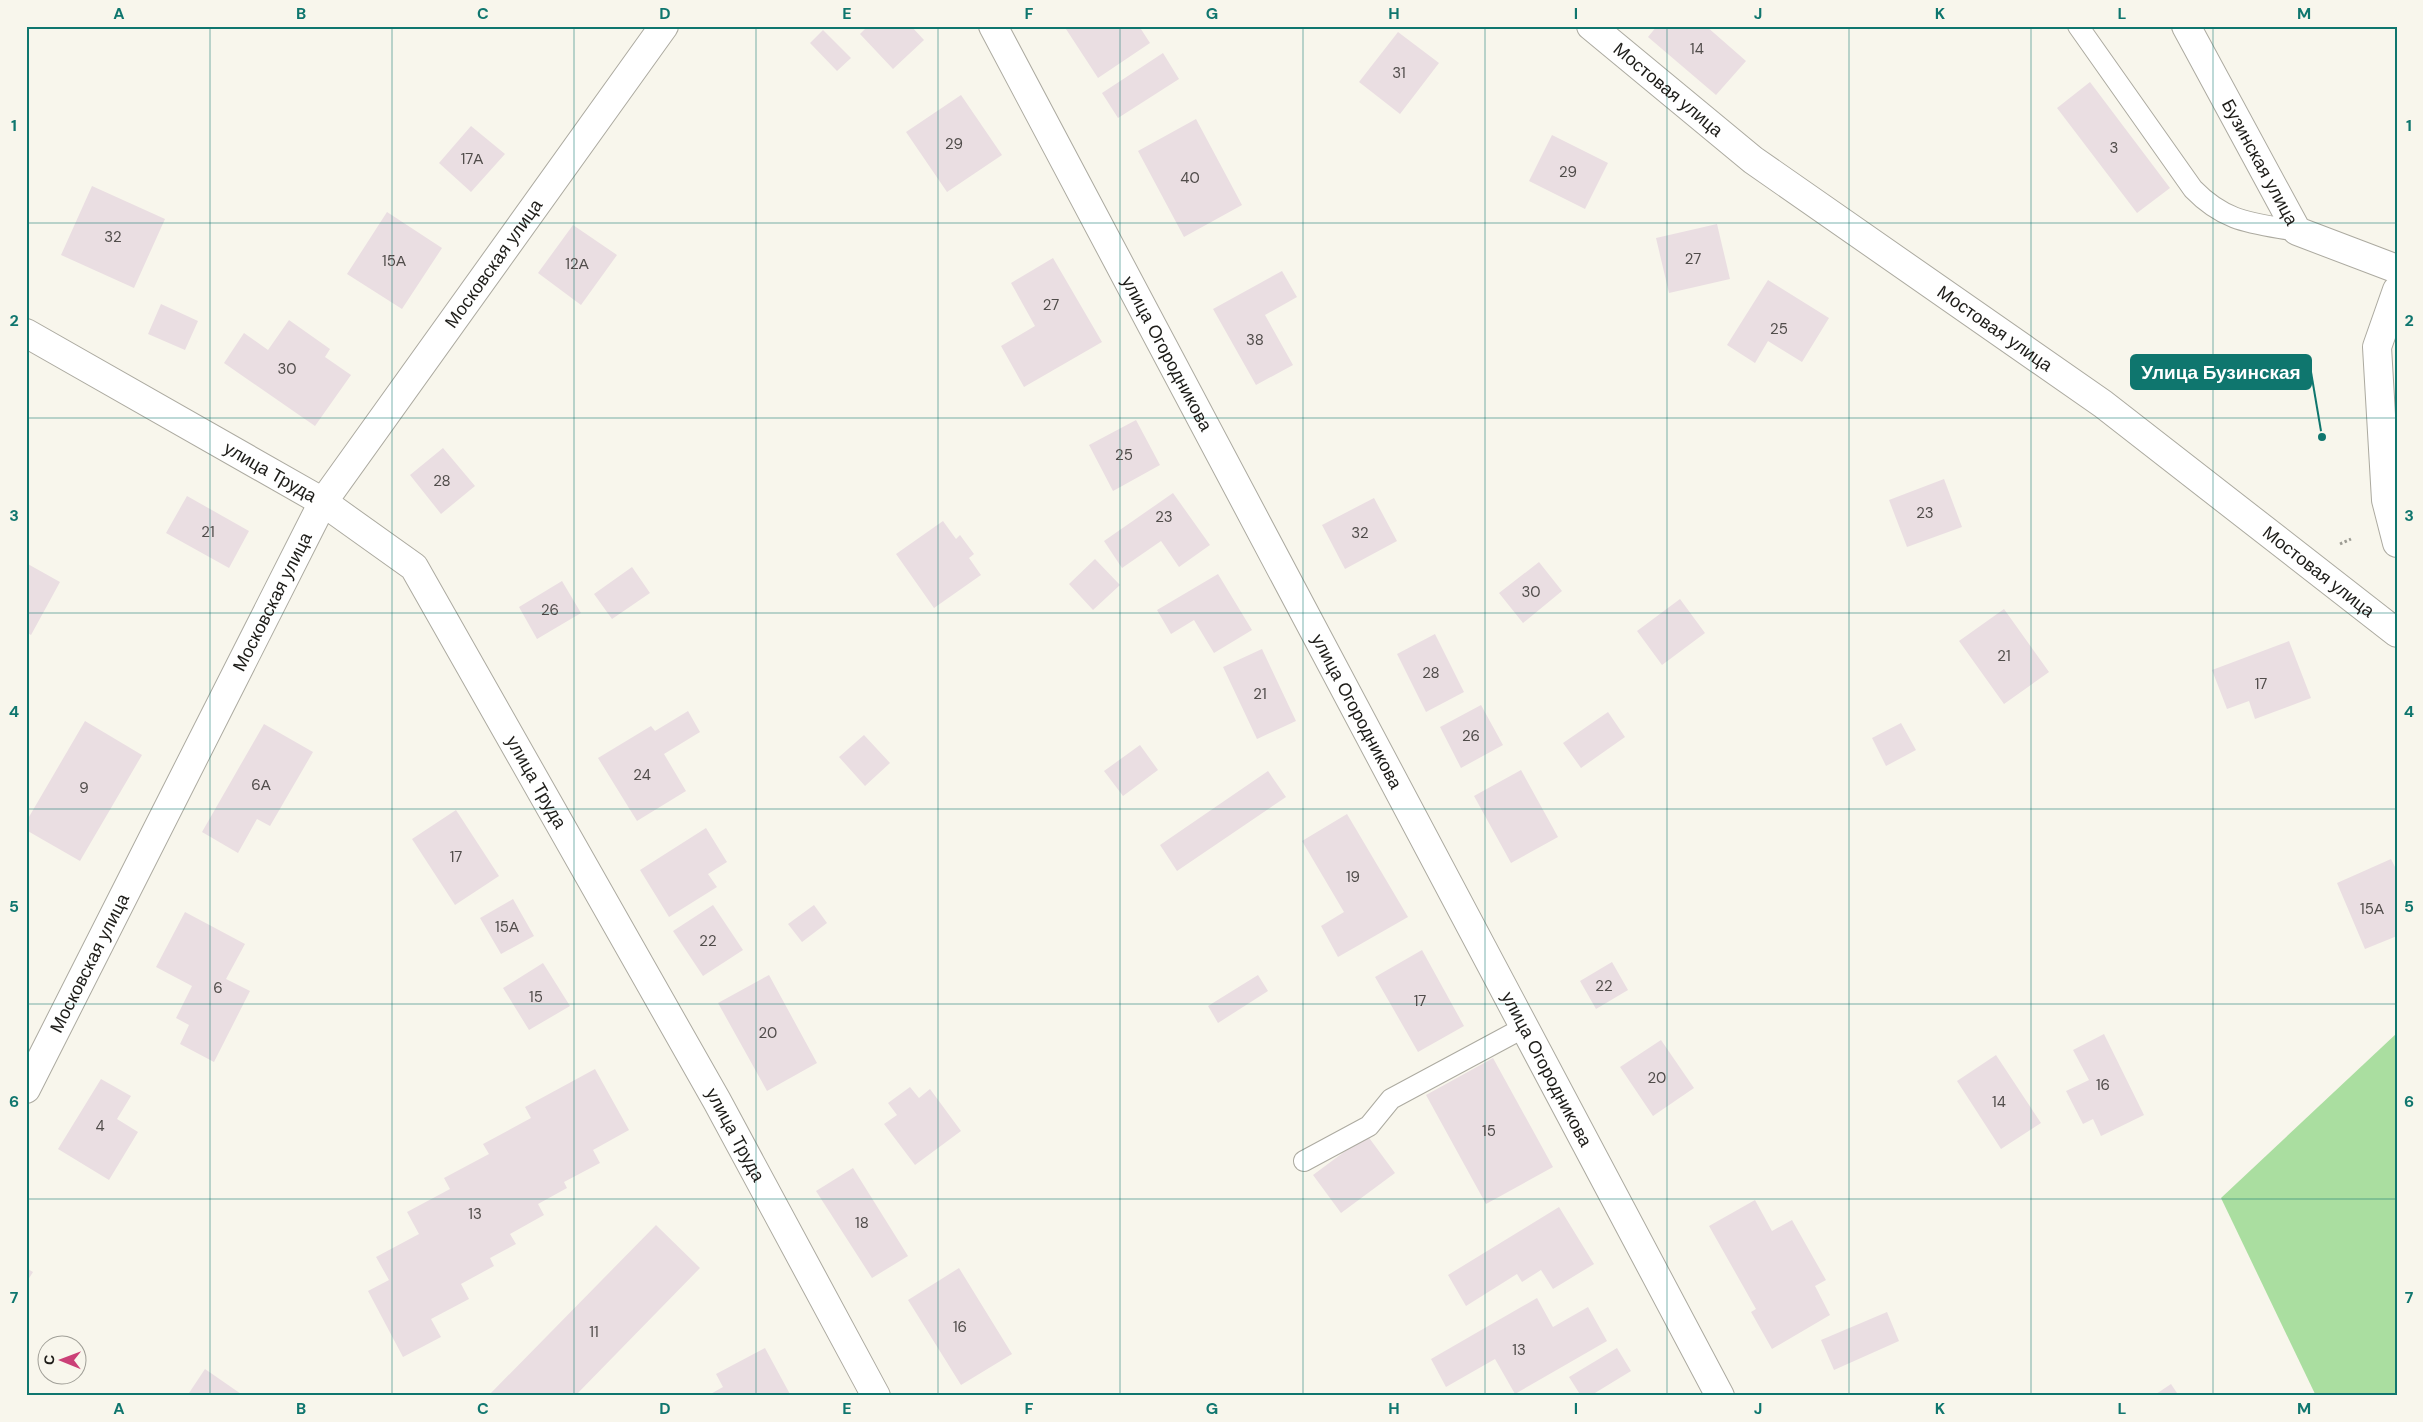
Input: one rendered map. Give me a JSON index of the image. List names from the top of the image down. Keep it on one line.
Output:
{"streets":{"street":["Мостовая улица","Бузинская улица","Московская улица","улица Огородникова","улица Труда"]},"crossings":[["Московская улица","улица Труда"]],"places":["Улица Бузинская"],"house_numbers":["14","31","29","3","17А","29","40","32","27","15А","12А","27","25","38","30","25","28","23","23","21","32","30","26","21","28","17","21","26","24","6А","9","17","19","15А","15А","22","22","6","15","17","20","20","16","14","4","15","13","18","16","11","13"],"north":"left","grid":{"columns":["A","B","C","D","E","F","G","H","I","J","K","L","M"],"rows":["1","2","3","4","5","6","7"]}}
